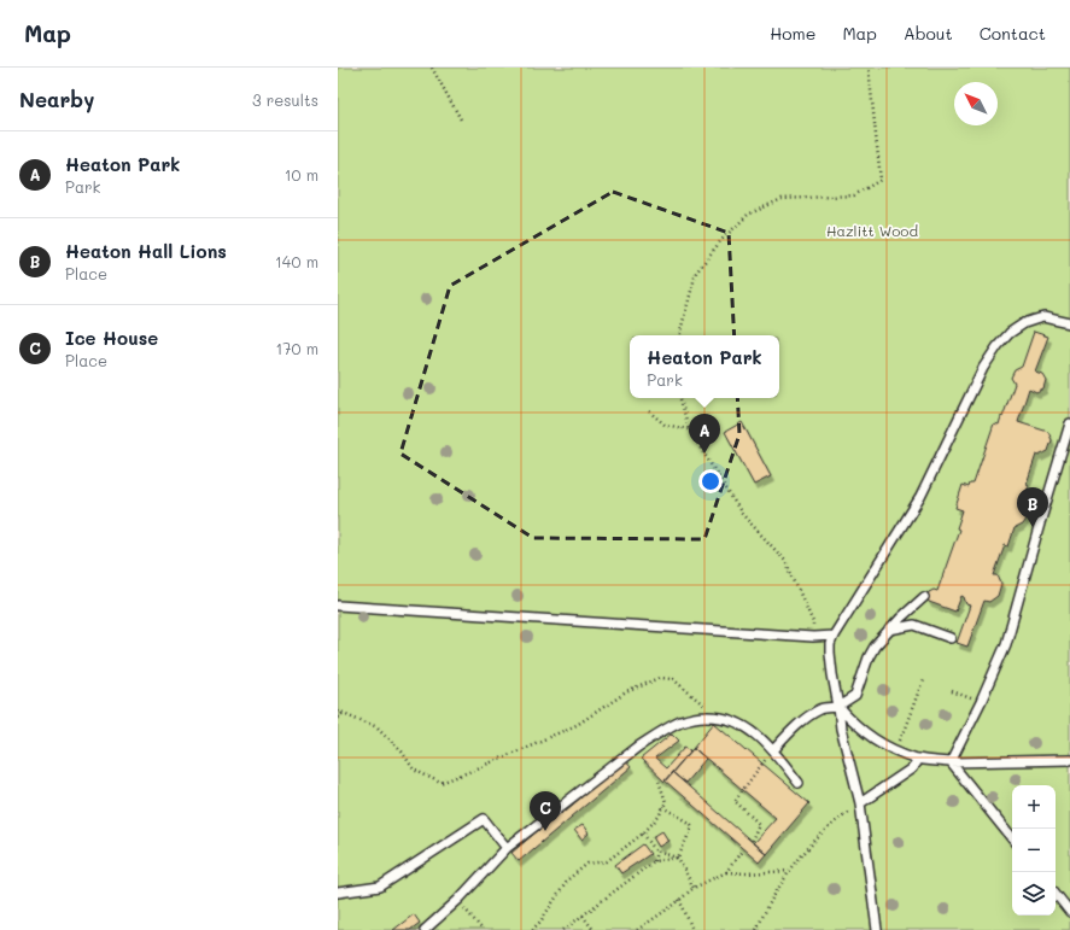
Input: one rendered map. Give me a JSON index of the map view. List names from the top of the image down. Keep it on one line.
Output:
{"parks":["Hazlitt Wood"],"north":"top left","page":{"header":"Map","nav":["Home","Map","About","Contact"],"heading":["Nearby","3 results"],"list":[{"mark":"A","name":"Heaton Park","note":"Park","value":"10 m"},{"mark":"B","name":"Heaton Hall Lions","note":"Place","value":"140 m"},{"mark":"C","name":"Ice House","note":"Place","value":"170 m"}],"popup":["Heaton Park","Park"],"pins":["A","B","C"],"map_buttons":["+","−"]}}
